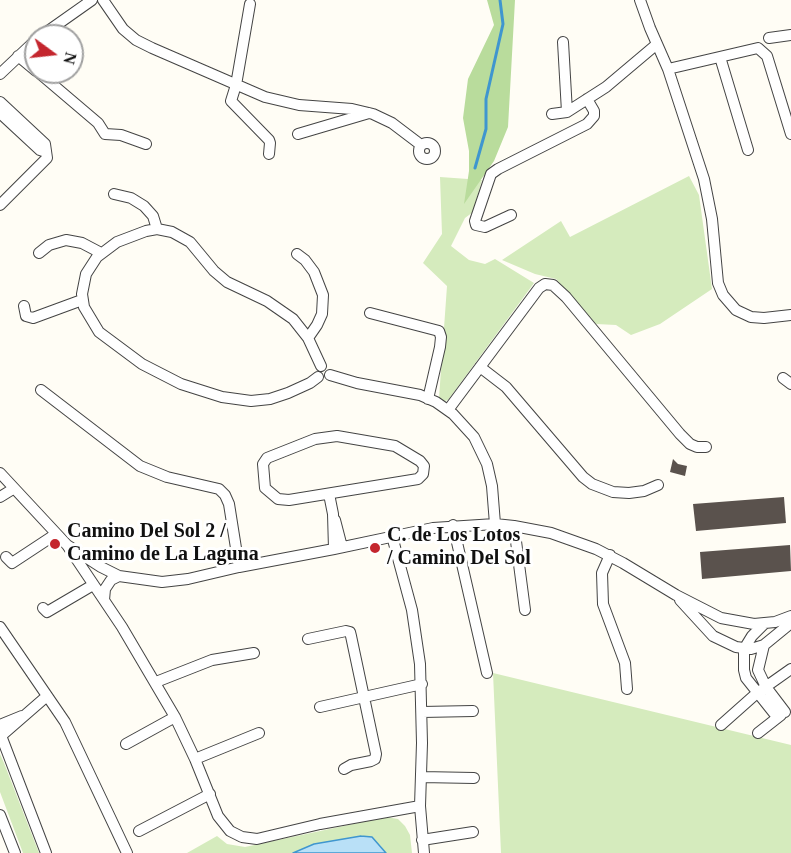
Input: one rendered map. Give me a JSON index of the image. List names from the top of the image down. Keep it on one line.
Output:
{"places":["Camino Del Sol 2 / Camino de La Laguna","C. de Los Lotos / Camino Del Sol"],"north":"right"}
